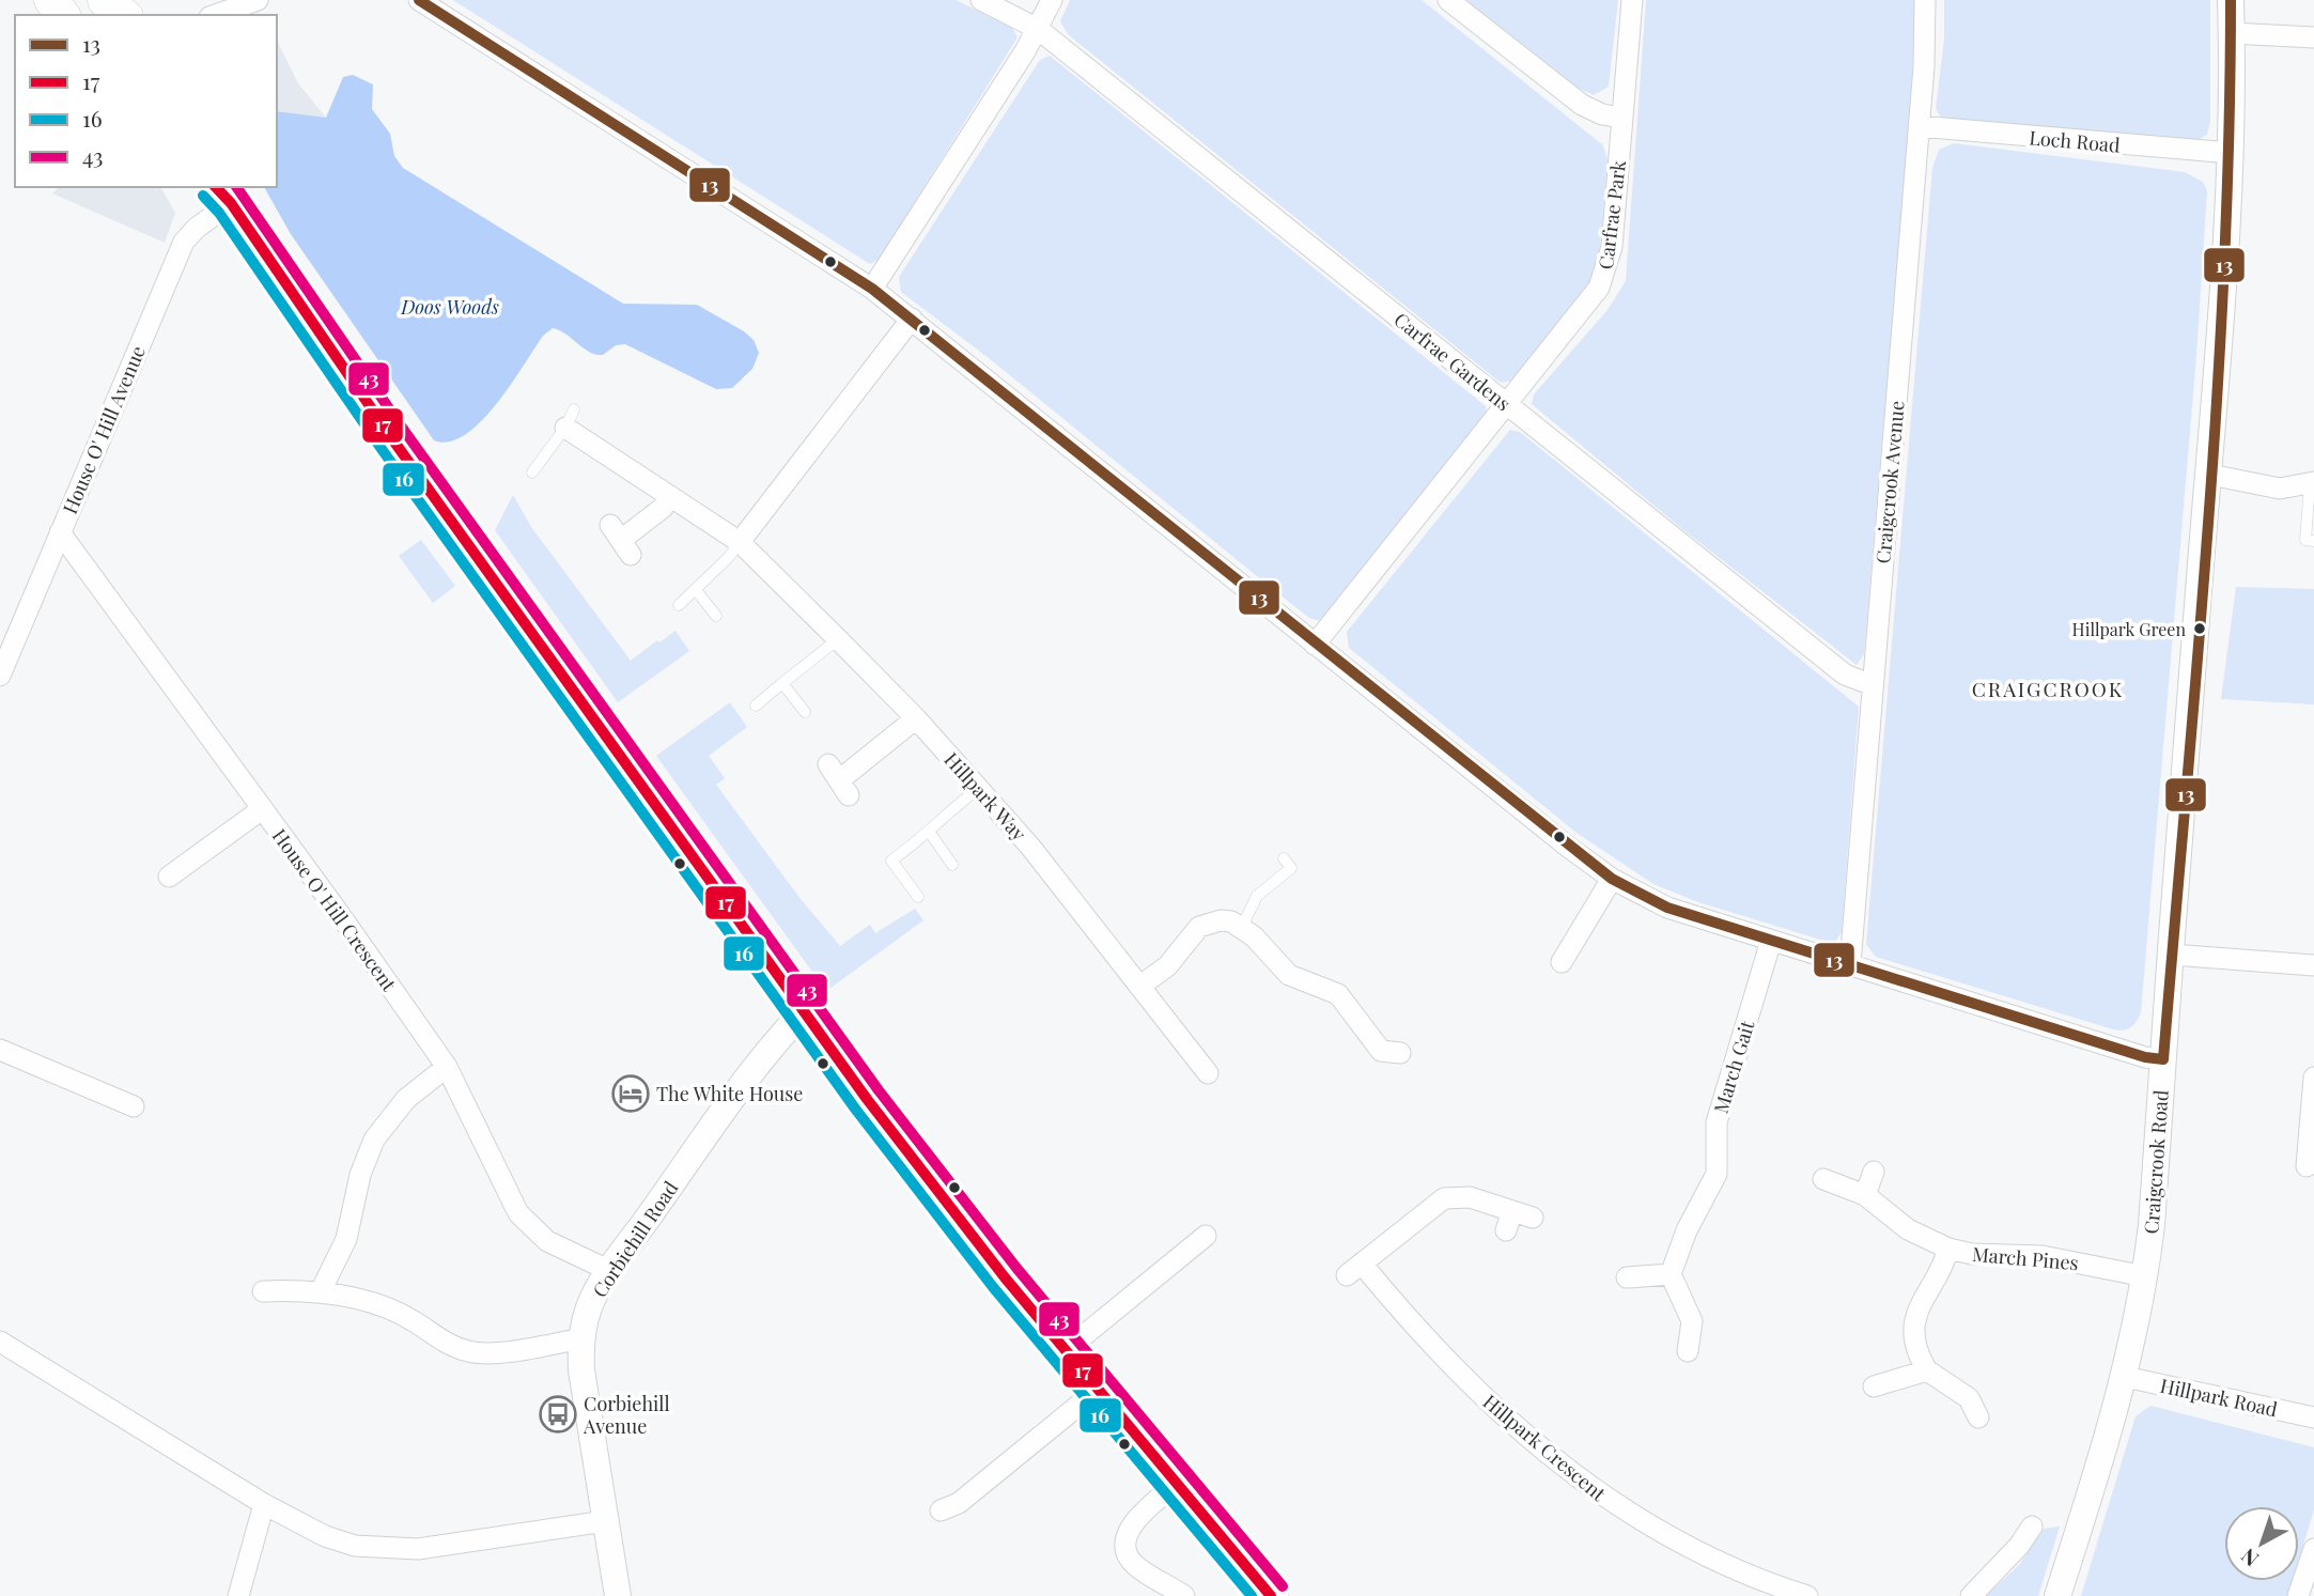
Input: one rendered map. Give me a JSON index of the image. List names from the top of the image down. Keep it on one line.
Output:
{"streets":{"street":["Loch Road","Carfrae Park","Carfrae Gardens","House O' Hill Avenue","Craigcrook Avenue","Hillpark Way","House O' Hill Crescent","March Gait","Craigcrook Road","Corbiehill Road","March Pines","Hillpark Road","Hillpark Crescent"]},"crossings":[["Loch Road","Craigcrook Avenue"],["Loch Road","Craigcrook Road"],["Carfrae Park","Carfrae Gardens"],["Carfrae Gardens","Craigcrook Avenue"],["House O' Hill Avenue","House O' Hill Crescent"],["House O' Hill Crescent","Corbiehill Road"],["Craigcrook Road","March Pines"],["Craigcrook Road","Hillpark Road"]],"districts":["CRAIGCROOK"],"parks":["Doos Woods"],"places":{"other":["Hillpark Green"],"hotel":["The White House"],"bus stop":["Corbiehill Avenue"]},"lines":["transit line 13","transit line 17","transit line 43","transit line 16"],"legend":["13","17","16","43"],"north":"bottom left"}
